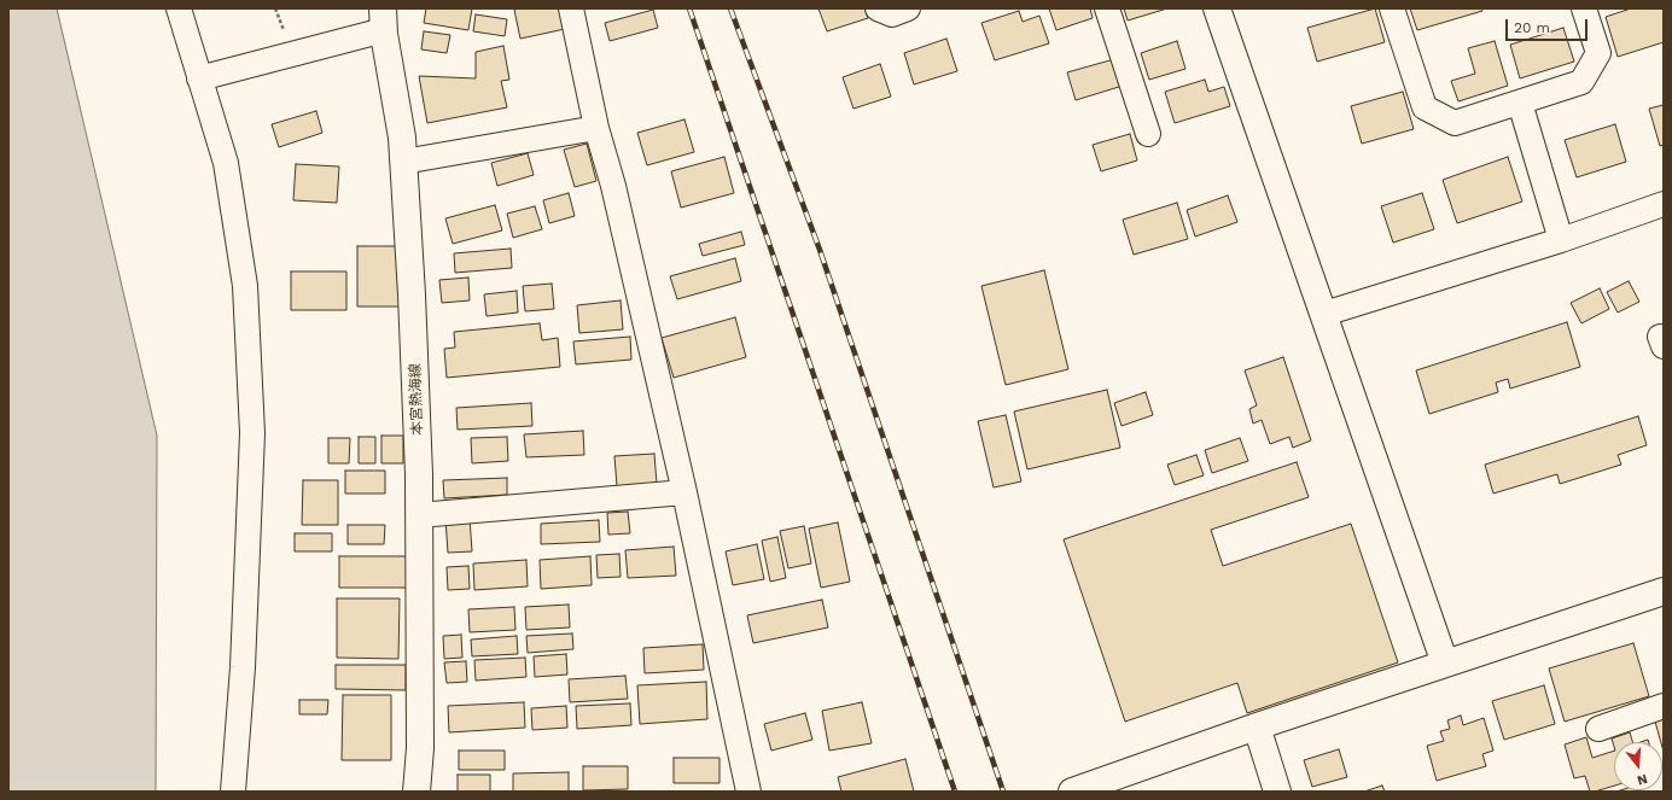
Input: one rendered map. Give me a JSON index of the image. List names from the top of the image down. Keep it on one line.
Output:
{"streets":{"street":["本宮熱海線"]},"scale_bar":"20 m","north":"bottom"}
